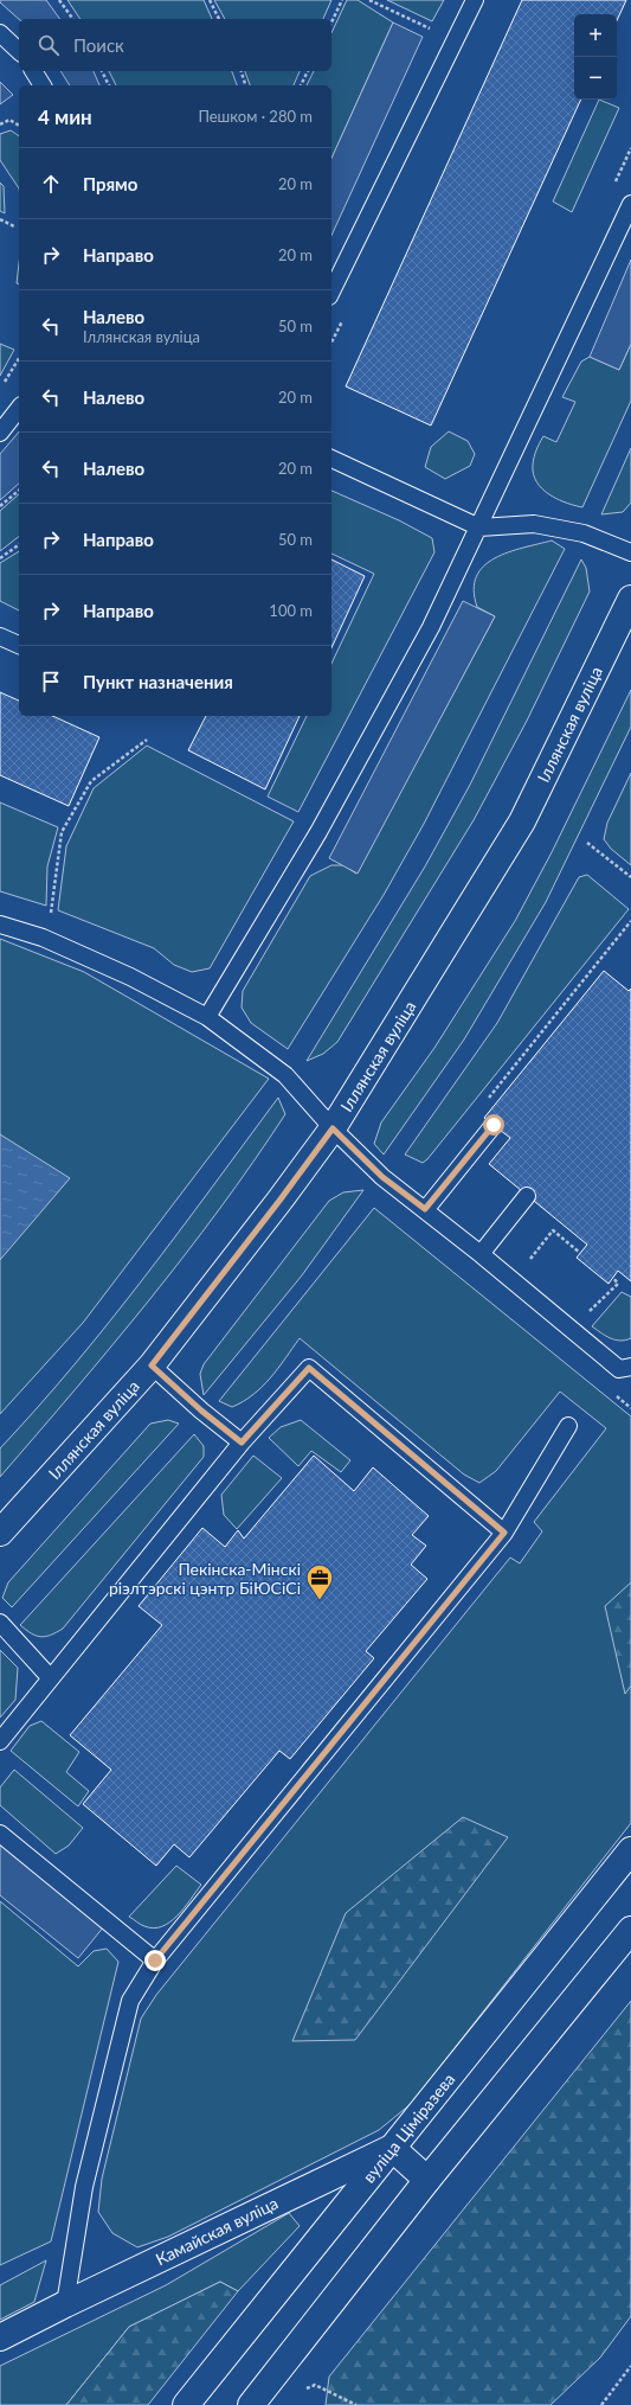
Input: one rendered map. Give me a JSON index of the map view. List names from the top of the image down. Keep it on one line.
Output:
{"streets":{"street":["Іллянская вуліца","вуліца Ціміразева","Камайская вуліца"]},"crossings":[["вуліца Ціміразева","Камайская вуліца"]],"places":{"office":["Пекінска-Мінскі ріэлтэрскі цэнтр БіЮСіСі"]},"page":{"map_buttons":["+","−"],"search":"Поиск","heading":["4 мин","Пешком · 280 m"],"list":[["Прямо","20 m"],["Направо","20 m"],["Налево","Іллянская вуліца","50 m"],["Налево","20 m"],["Налево","20 m"],["Направо","50 m"],["Направо","100 m"],"Пункт назначения"]}}
